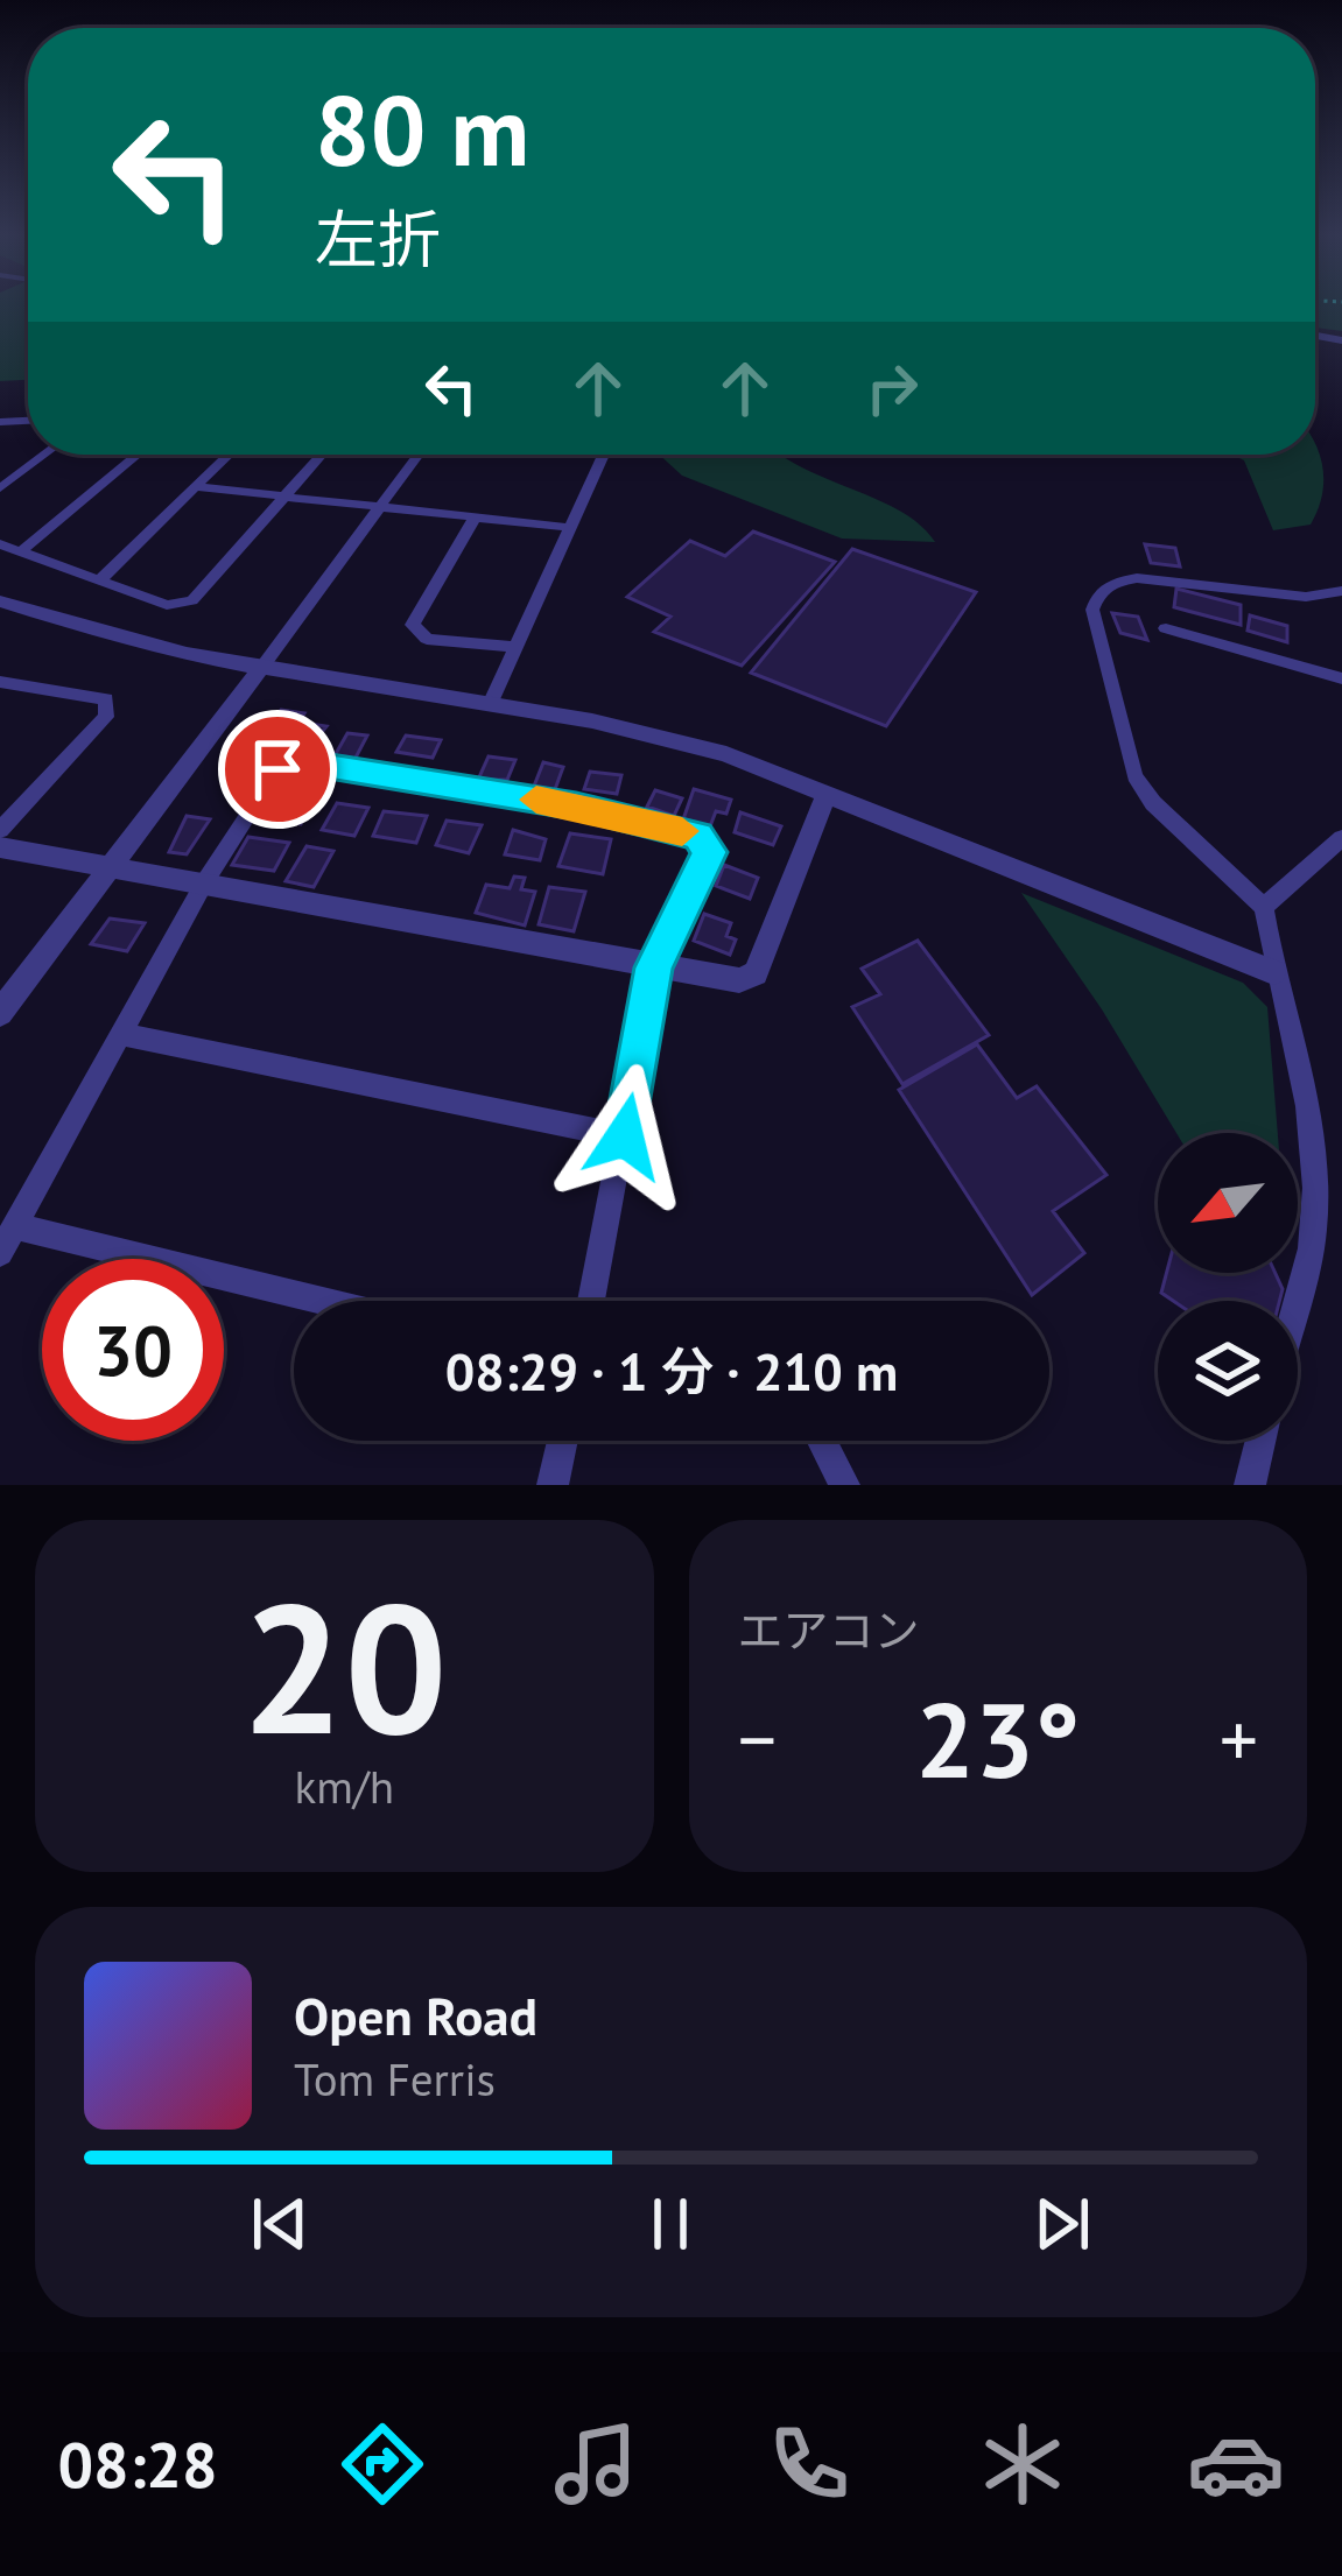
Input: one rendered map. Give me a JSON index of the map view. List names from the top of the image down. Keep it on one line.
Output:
{"north":"bottom left","page":{"turn":["80 m","左折"],"limit":"30","trip":"08:29 · 1 分 · 210 m","tile":[["20","km/h"],"エアコン"],"heat":["−","23°","+"],"song":["Open Road","Tom Ferris"],"tabs":"08:28"}}
